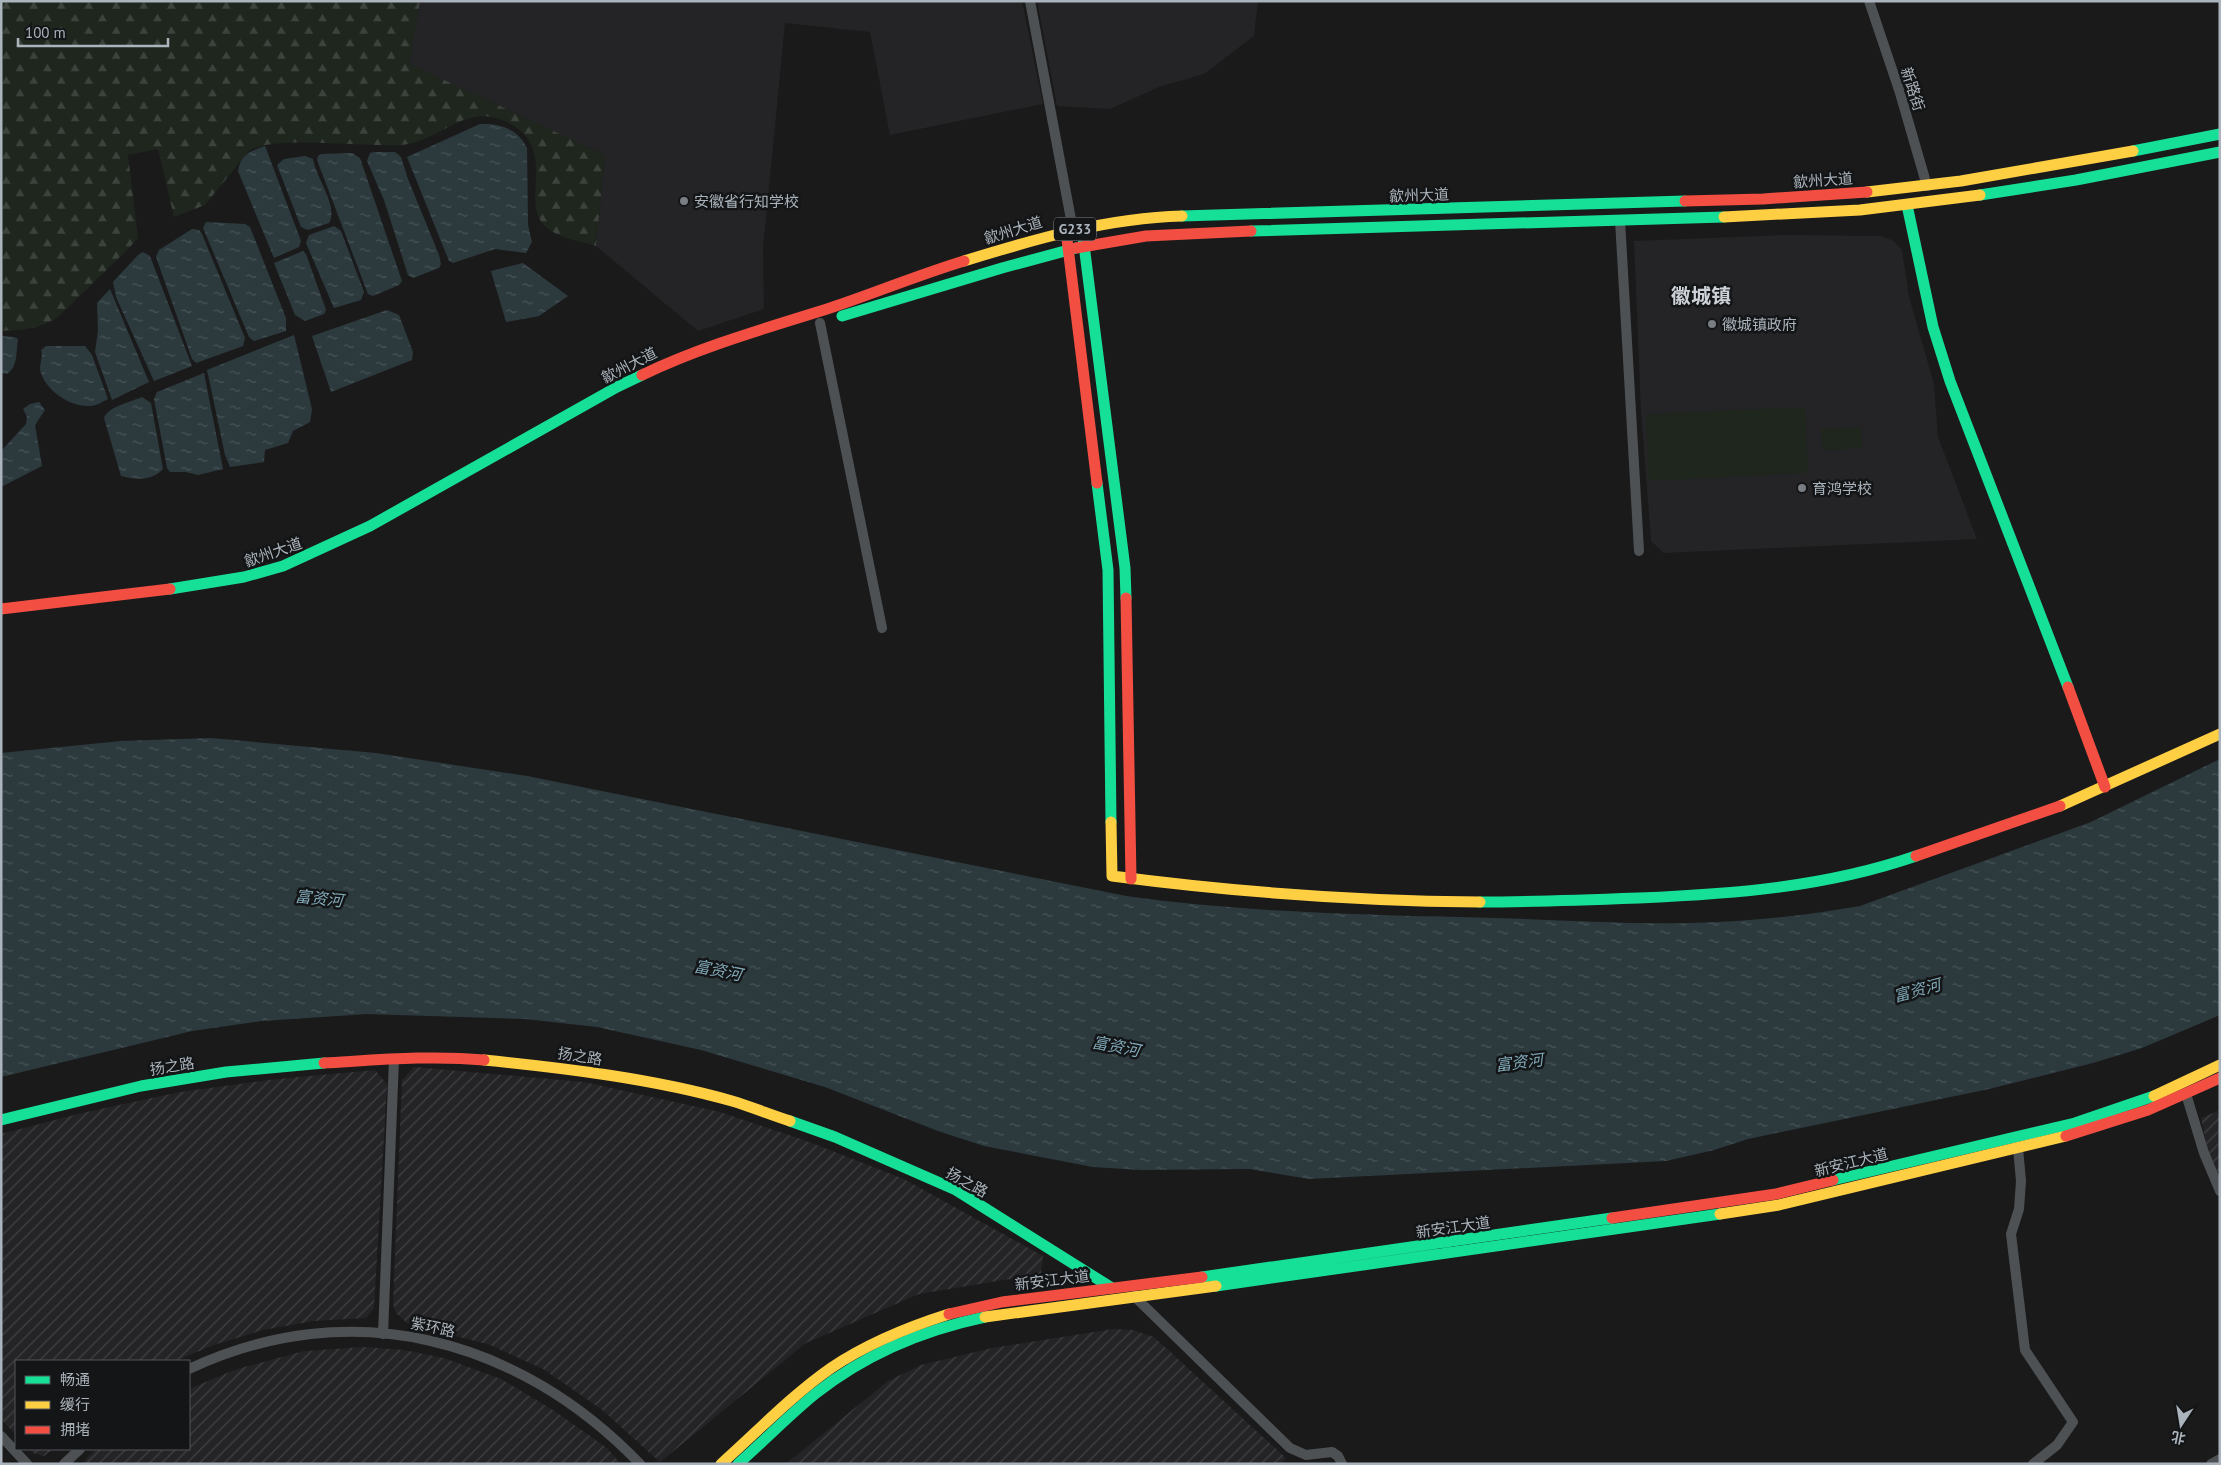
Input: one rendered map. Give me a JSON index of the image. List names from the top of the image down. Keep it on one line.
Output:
{"streets":{"main road":["歙州大道","G233","扬之路","新安江大道"],"street":["新路街","紫环路"]},"crossings":[["新路街","歙州大道"],["扬之路","新安江大道"]],"districts":["徽城镇"],"water":["富资河"],"places":["安徽省行知学校","徽城镇政府","育鸿学校"],"legend":["畅通","缓行","拥堵"],"scale_bar":"100 m","north":"bottom"}
